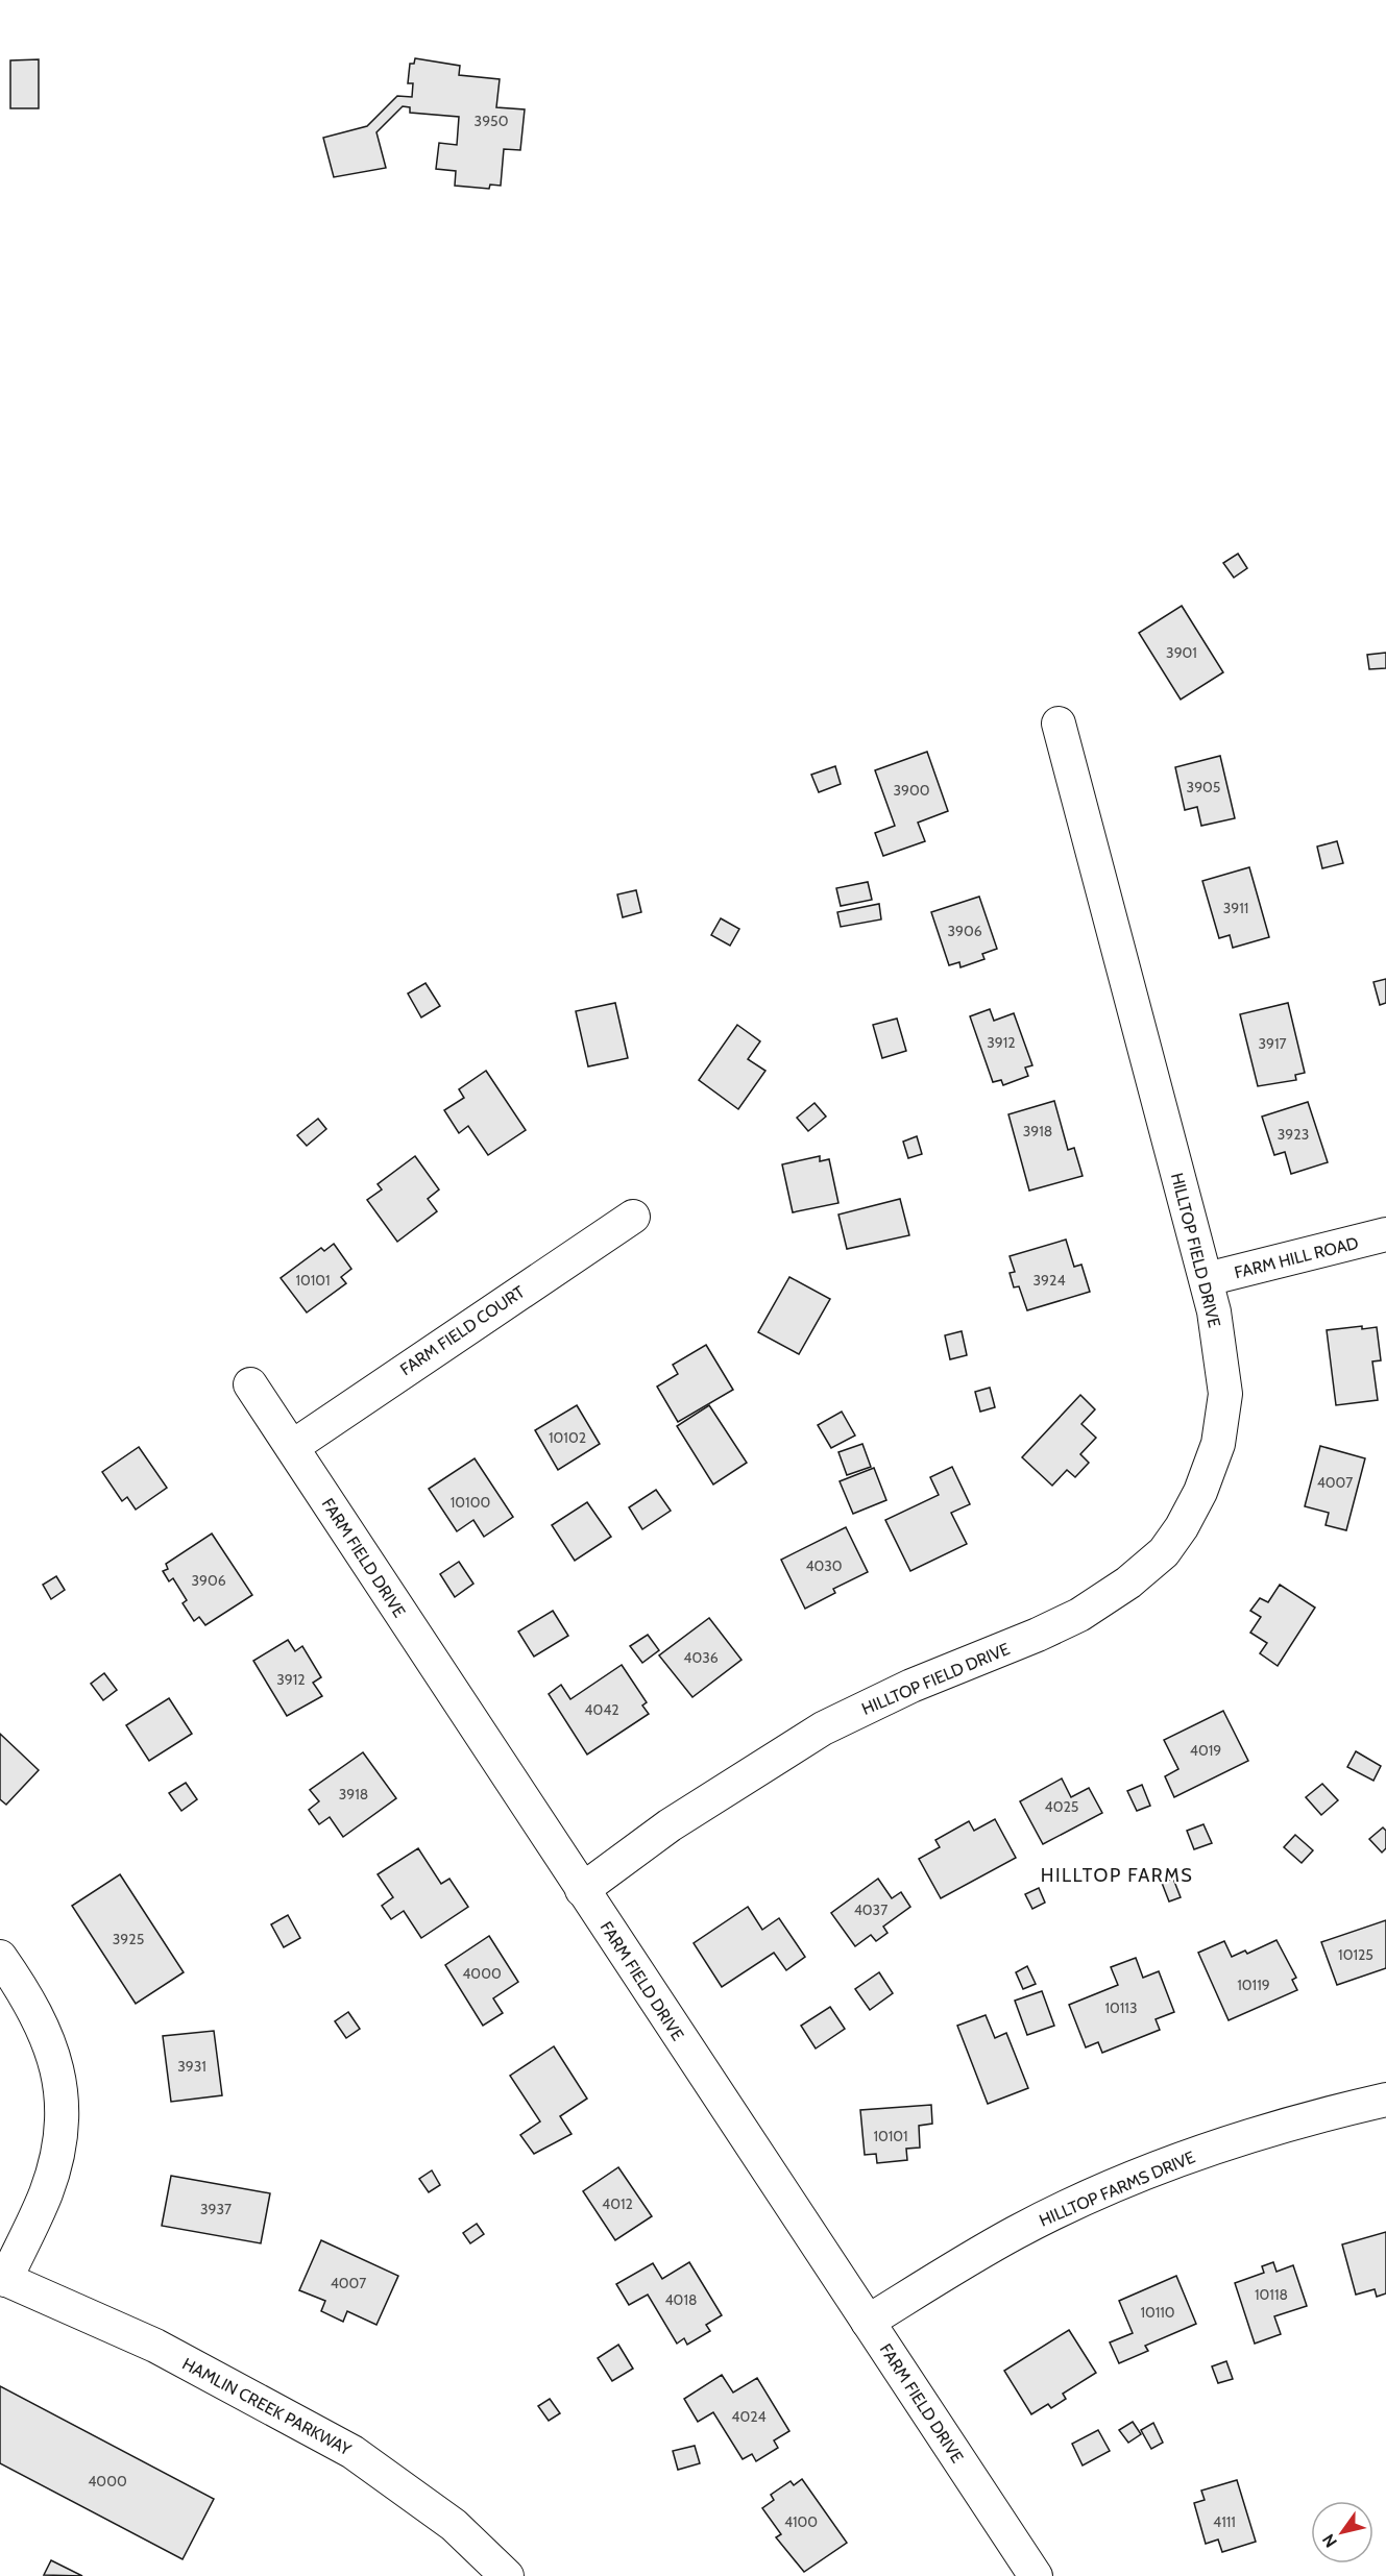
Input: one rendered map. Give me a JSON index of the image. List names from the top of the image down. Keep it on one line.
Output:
{"streets":{"street":["HILLTOP FIELD DRIVE","FARM HILL ROAD","FARM FIELD COURT","FARM FIELD DRIVE","HILLTOP FARMS DRIVE","HAMLIN CREEK PARKWAY"]},"crossings":[["HILLTOP FIELD DRIVE","FARM HILL ROAD"],["HILLTOP FIELD DRIVE","FARM FIELD DRIVE"],["FARM FIELD COURT","FARM FIELD DRIVE"],["FARM FIELD DRIVE","HILLTOP FARMS DRIVE"]],"districts":["HILLTOP FARMS"],"house_numbers":["3950","3901","3905","3900","3911","3906","3912","3917","3918","3923","10101","3924","10102","4007","10100","4030","3906","4036","3912","4042","4019","3918","4025","4037","3925","10125","4000","10119","10113","3931","10101","4012","3937","4007","10118","4018","10110","4024","4000","4100","4111"],"north":"bottom left"}
